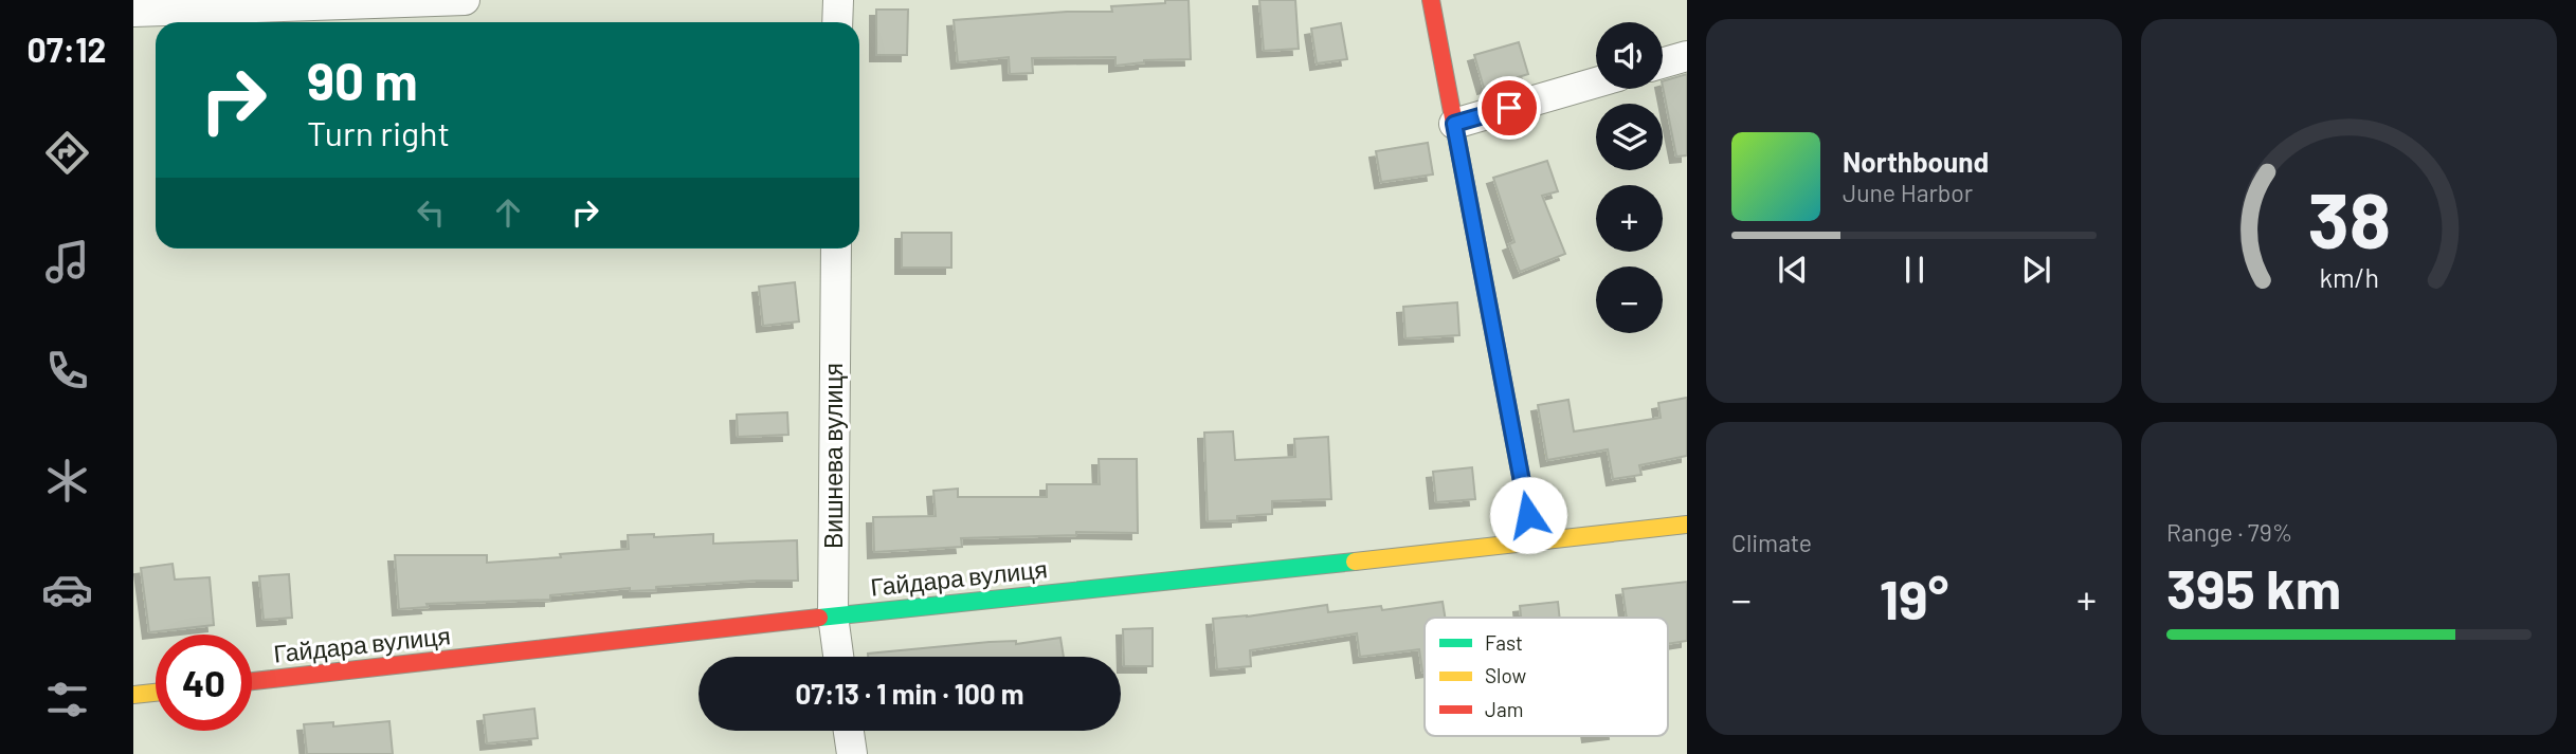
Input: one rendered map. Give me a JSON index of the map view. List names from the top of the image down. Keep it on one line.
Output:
{"streets":{"street":["Вишнева вулиця","Гайдара вулиця"]},"crossings":[["Вишнева вулиця","Гайдара вулиця"]],"legend":["Fast","Slow","Jam"],"page":{"tabs":"07:12","map_buttons":["+","−"],"turn":["90 m","Turn right"],"song":["Northbound","June Harbor"],"tile":["Climate",["Range · 79%","395 km"]],"heat":["−","19°","+"],"limit":"40","trip":"07:13 · 1 min · 100 m","gauge":["38","km/h"]}}
